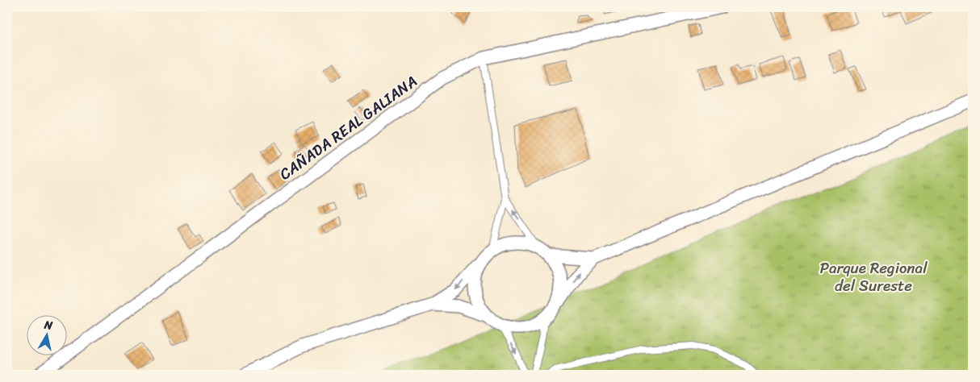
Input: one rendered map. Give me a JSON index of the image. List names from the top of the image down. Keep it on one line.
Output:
{"streets":{"street":["CAÑADA REAL GALIANA"]},"parks":["Parque Regional del Sureste"],"north":"top"}
